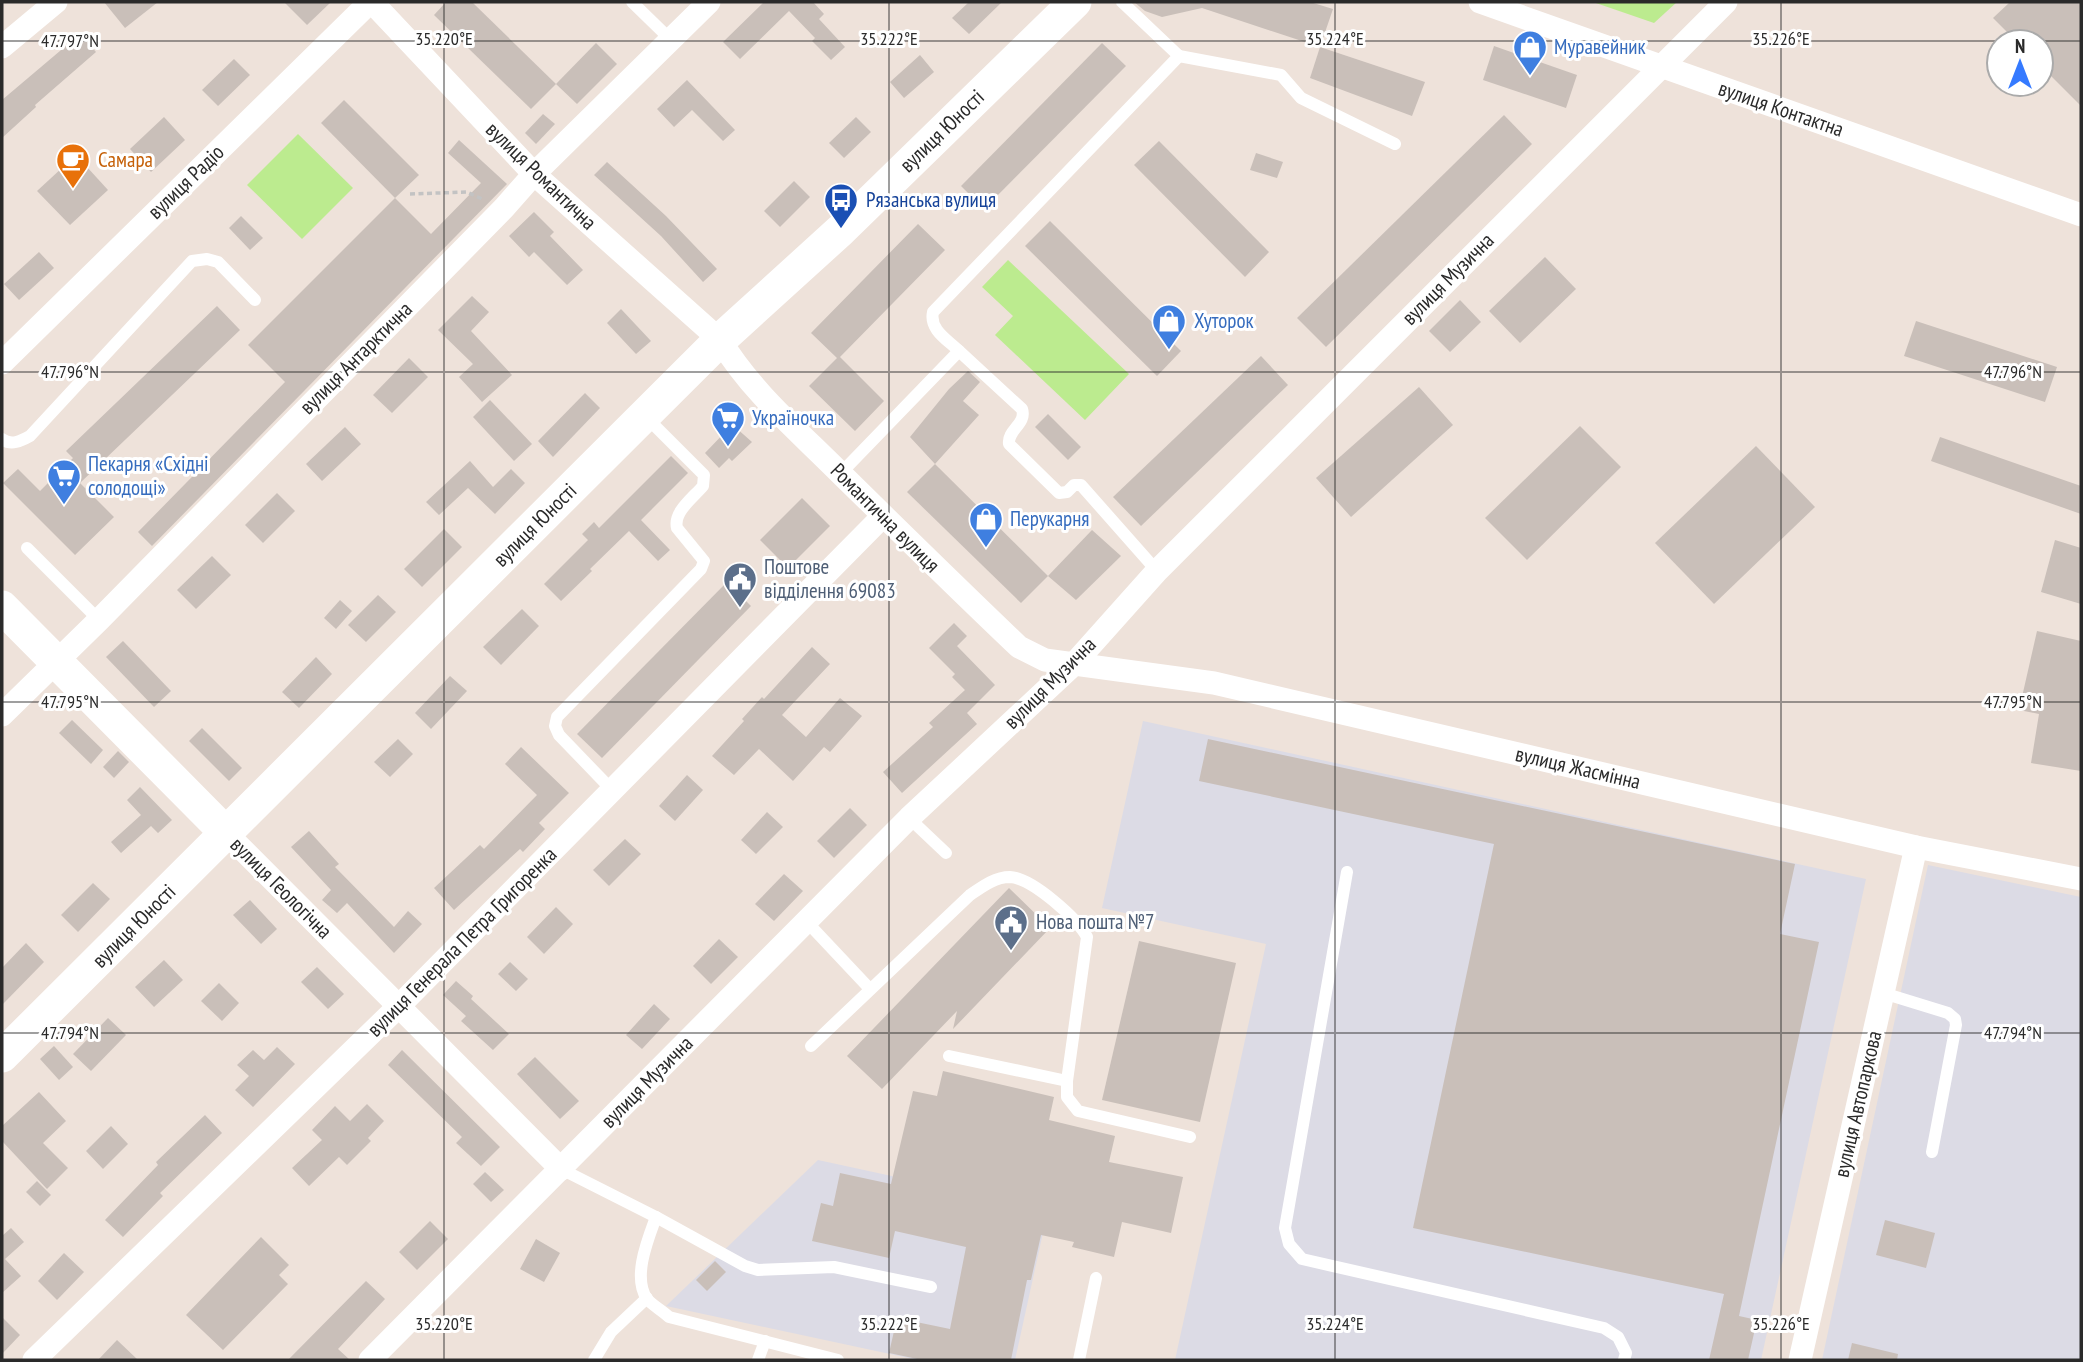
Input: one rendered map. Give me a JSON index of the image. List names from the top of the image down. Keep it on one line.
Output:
{"streets":{"street":["вулиця Контактна","вулиця Юності","вулиця Романтична","вулиця Радіо","вулиця Музична","вулиця Антарктична","Романтична вулиця","вулиця Жасмінна","вулиця Геологічна","вулиця Генерала Петра Григоренка","вулиця Автопаркова"]},"crossings":[["вулиця Контактна","вулиця Музична"],["вулиця Юності","вулиця Романтична"],["вулиця Юності","Романтична вулиця"],["вулиця Юності","вулиця Геологічна"],["вулиця Романтична","вулиця Радіо"],["вулиця Романтична","вулиця Антарктична"],["вулиця Романтична","Романтична вулиця"],["вулиця Музична","Романтична вулиця"],["вулиця Музична","вулиця Жасмінна"],["вулиця Музична","вулиця Геологічна"],["вулиця Антарктична","вулиця Геологічна"],["Романтична вулиця","вулиця Жасмінна"],["Романтична вулиця","вулиця Генерала Петра Григоренка"],["вулиця Жасмінна","вулиця Автопаркова"],["вулиця Геологічна","вулиця Генерала Петра Григоренка"]],"places":{"shop":["Муравейник","Хуторок","Перукарня"],"cafe":["Самара"],"bus stop":["Рязанська вулиця"],"supermarket":["Україночка","Пекарня «Східні солодощі»"],"public building":["Поштове відділення 69083","Нова пошта №7"]},"north":"top","coordinates":["35.220°E","35.222°E","35.224°E","35.226°E","47.797°N","47.796°N","47.795°N","47.794°N"]}
